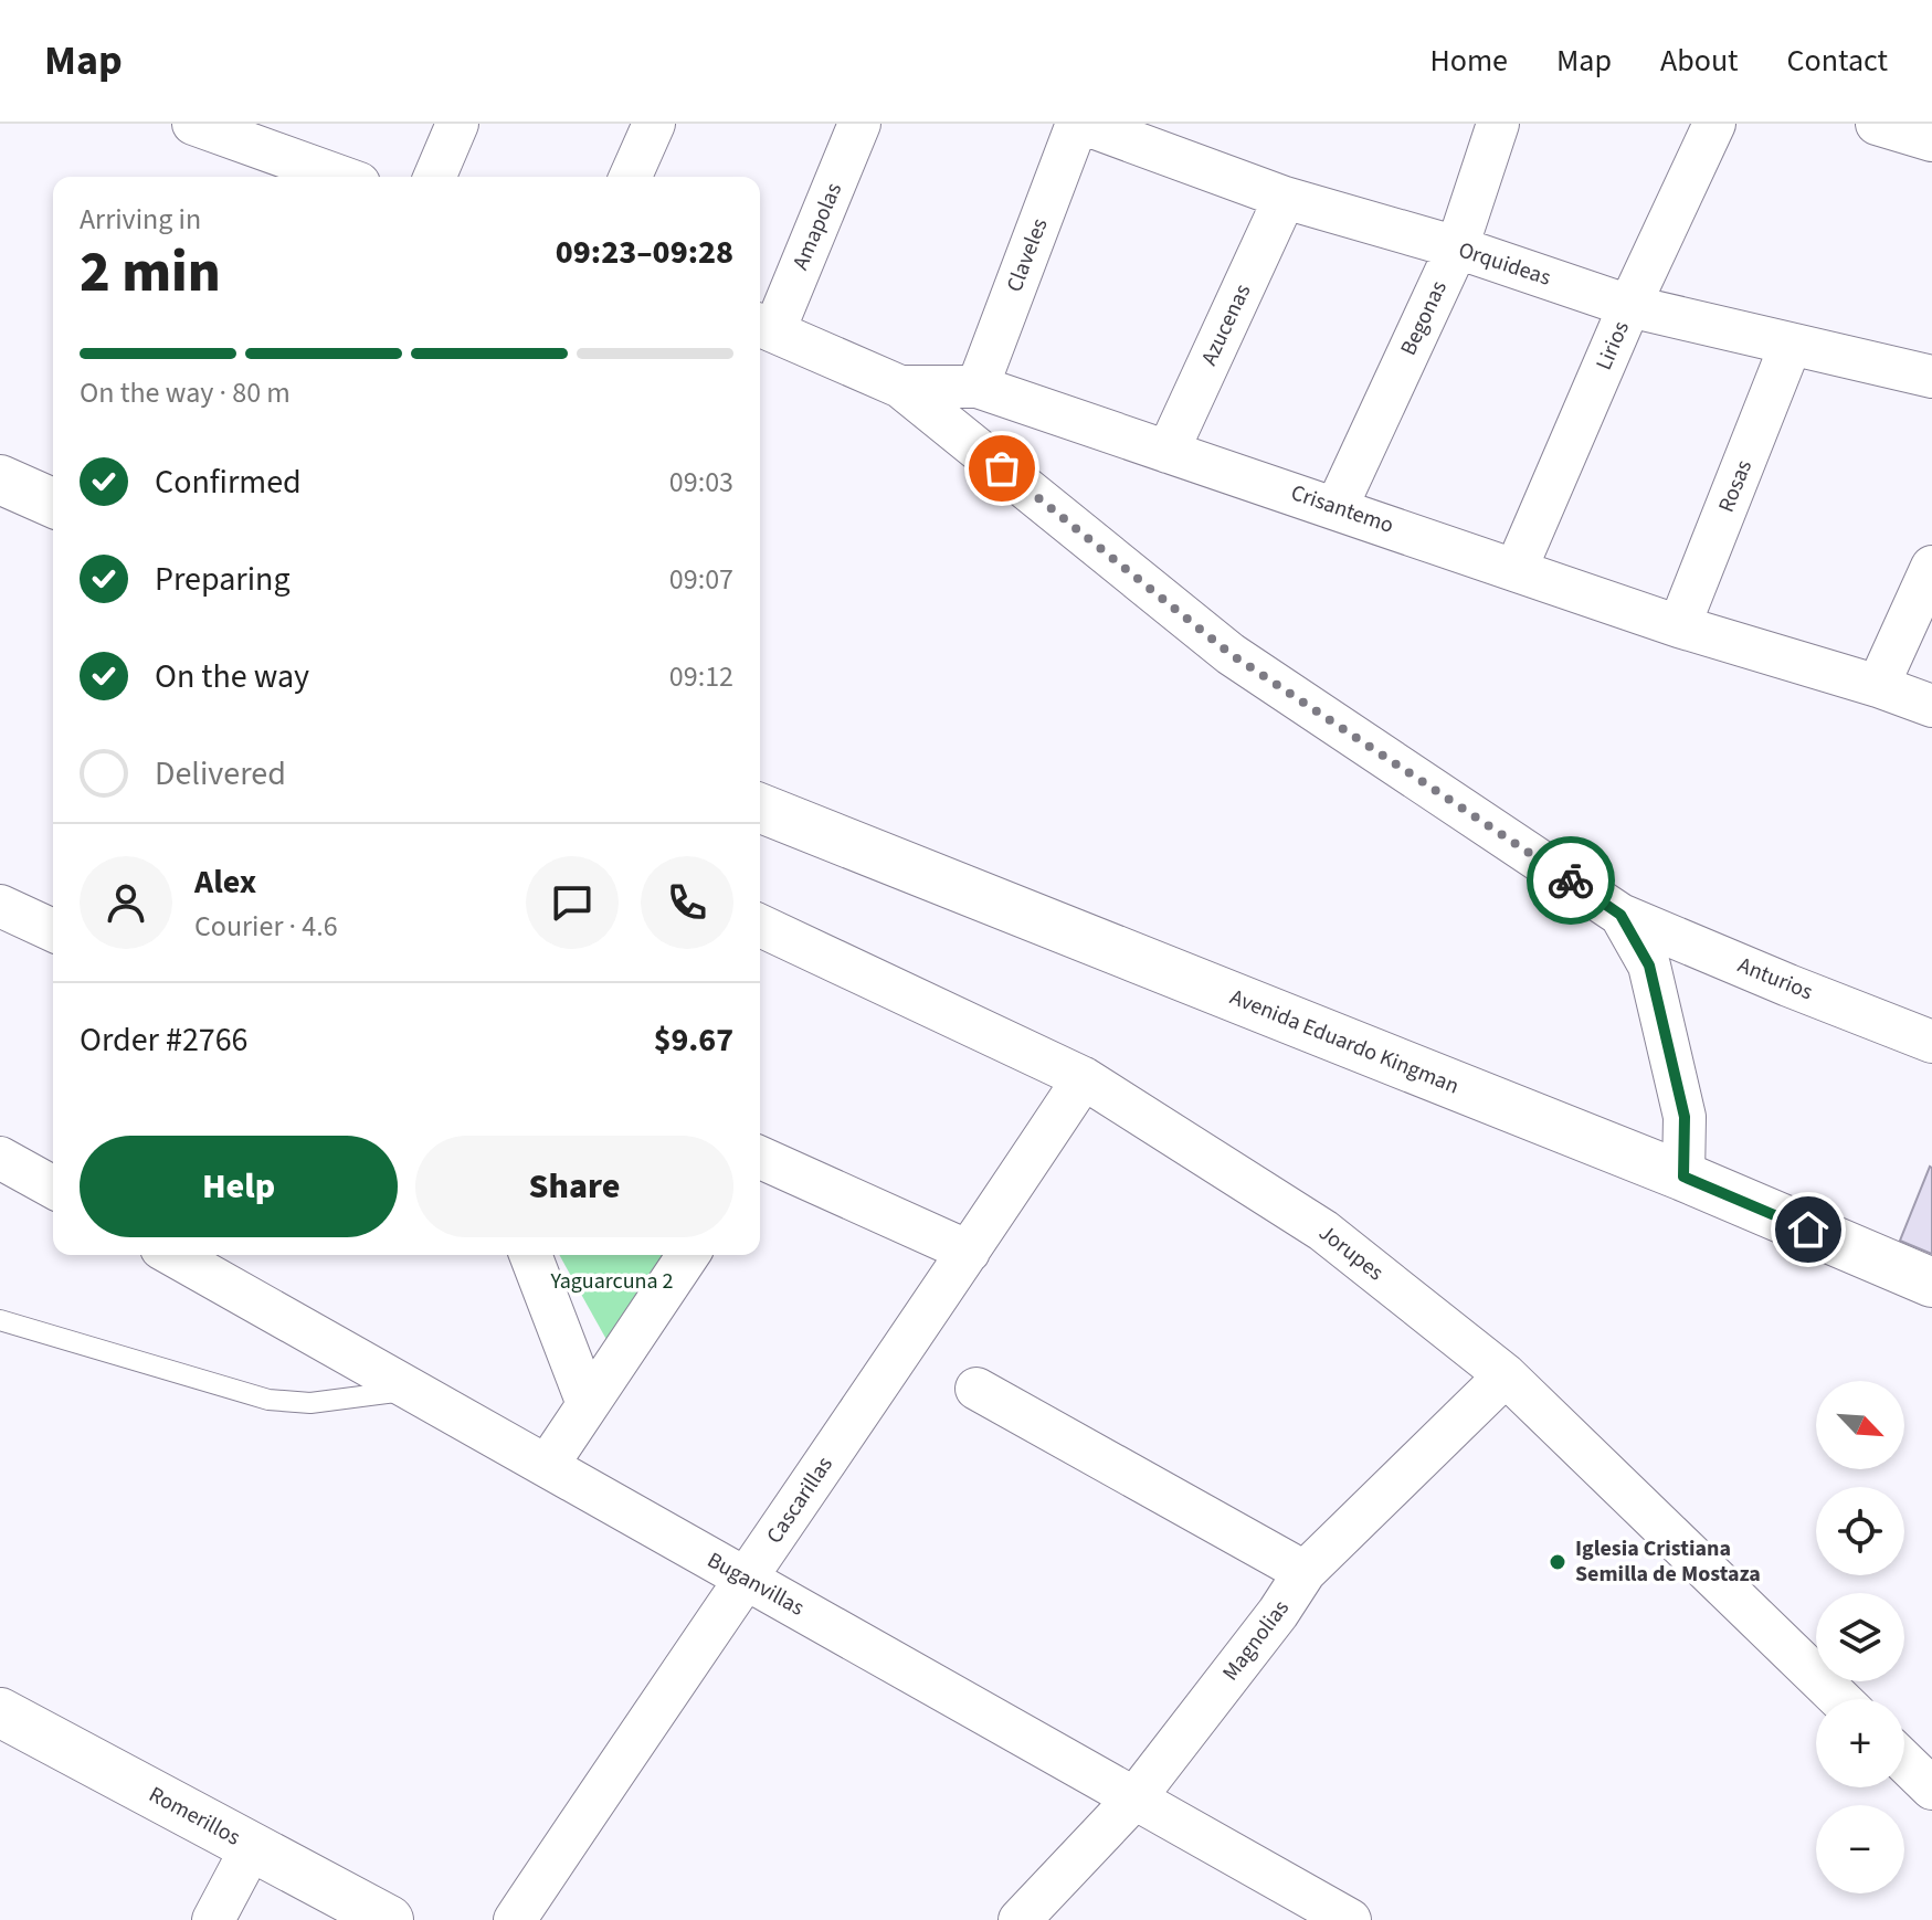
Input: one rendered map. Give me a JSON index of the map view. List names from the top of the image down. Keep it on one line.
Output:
{"streets":{"main road":["Avenida Eduardo Kingman","Romerillos"],"street":["Amapolas","Claveles","Orquideas","Begonas","Azucenas","Lirios","Rosas","Crisantemo","Anturios","Jorupes","Cascarillas","Buganvillas","Magnolias"]},"crossings":[["Amapolas","Crisantemo"],["Claveles","Crisantemo"],["Orquideas","Begonas"],["Orquideas","Azucenas"],["Orquideas","Lirios"],["Orquideas","Rosas"],["Begonas","Crisantemo"],["Azucenas","Crisantemo"],["Lirios","Crisantemo"],["Rosas","Crisantemo"],["Crisantemo","Anturios"],["Jorupes","Cascarillas"],["Jorupes","Magnolias"],["Cascarillas","Buganvillas"],["Buganvillas","Magnolias"]],"parks":["Yaguarcuna 2"],"places":["Iglesia Cristiana Semilla de Mostaza"],"north":"bottom right","page":{"header":"Map","nav":["Home","Map","About","Contact"],"heading":["2 min","Arriving in","09:23–09:28"],"panel":["Alex","Courier · 4.6","Order #2766","$9.67"],"bar":"On the way · 80 m","list":[["Confirmed","09:03"],["Preparing","09:07"],["On the way","09:12"],"Delivered"],"buttons":["Help","Share"],"map_buttons":["+","−"]}}
